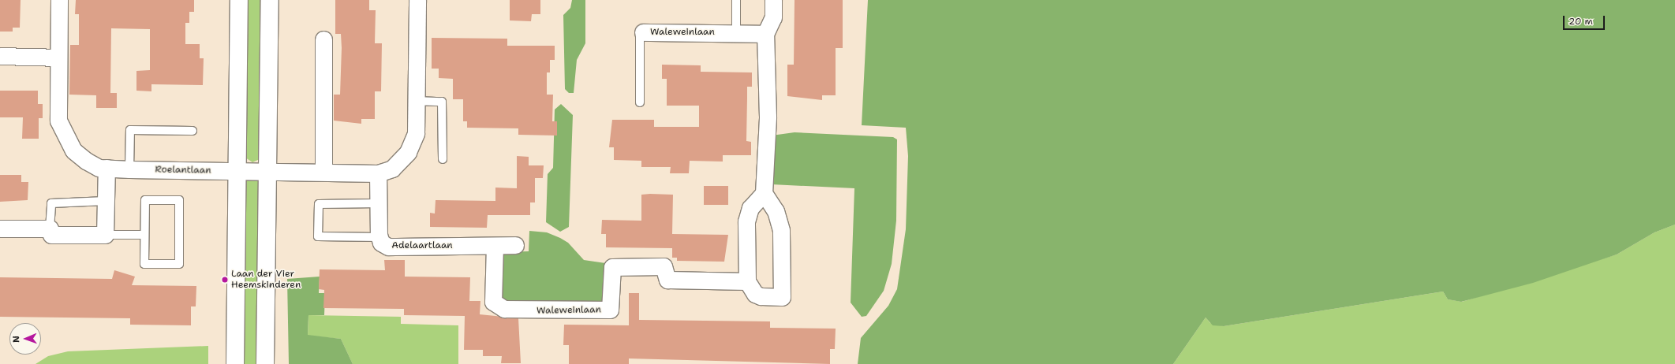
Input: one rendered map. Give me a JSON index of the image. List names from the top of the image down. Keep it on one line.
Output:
{"streets":{"street":["Waleweinlaan","Roelantlaan","Adelaartlaan"]},"crossings":[["Waleweinlaan","Adelaartlaan"]],"places":["Laan der Vier Heemskinderen"],"scale_bar":"20 m","north":"left"}
